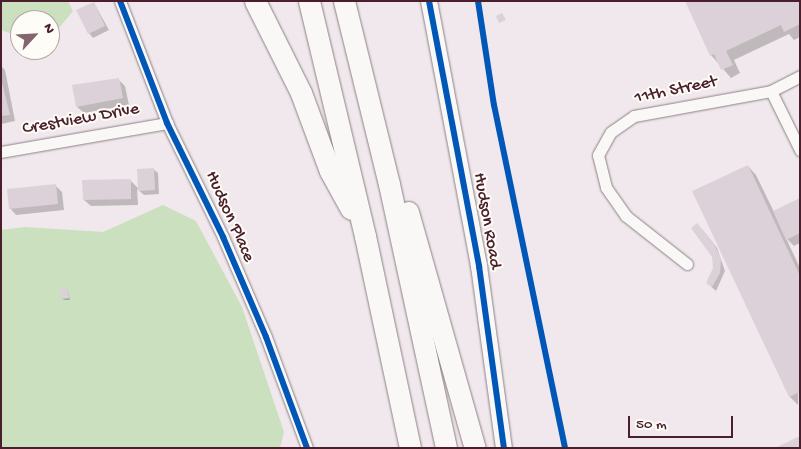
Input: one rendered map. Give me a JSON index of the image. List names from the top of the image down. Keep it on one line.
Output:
{"streets":{"street":["11th Street","Crestview Drive","Hudson Place","Hudson Road"]},"crossings":[["Crestview Drive","Hudson Place"]],"scale_bar":"50 m","north":"top right"}
